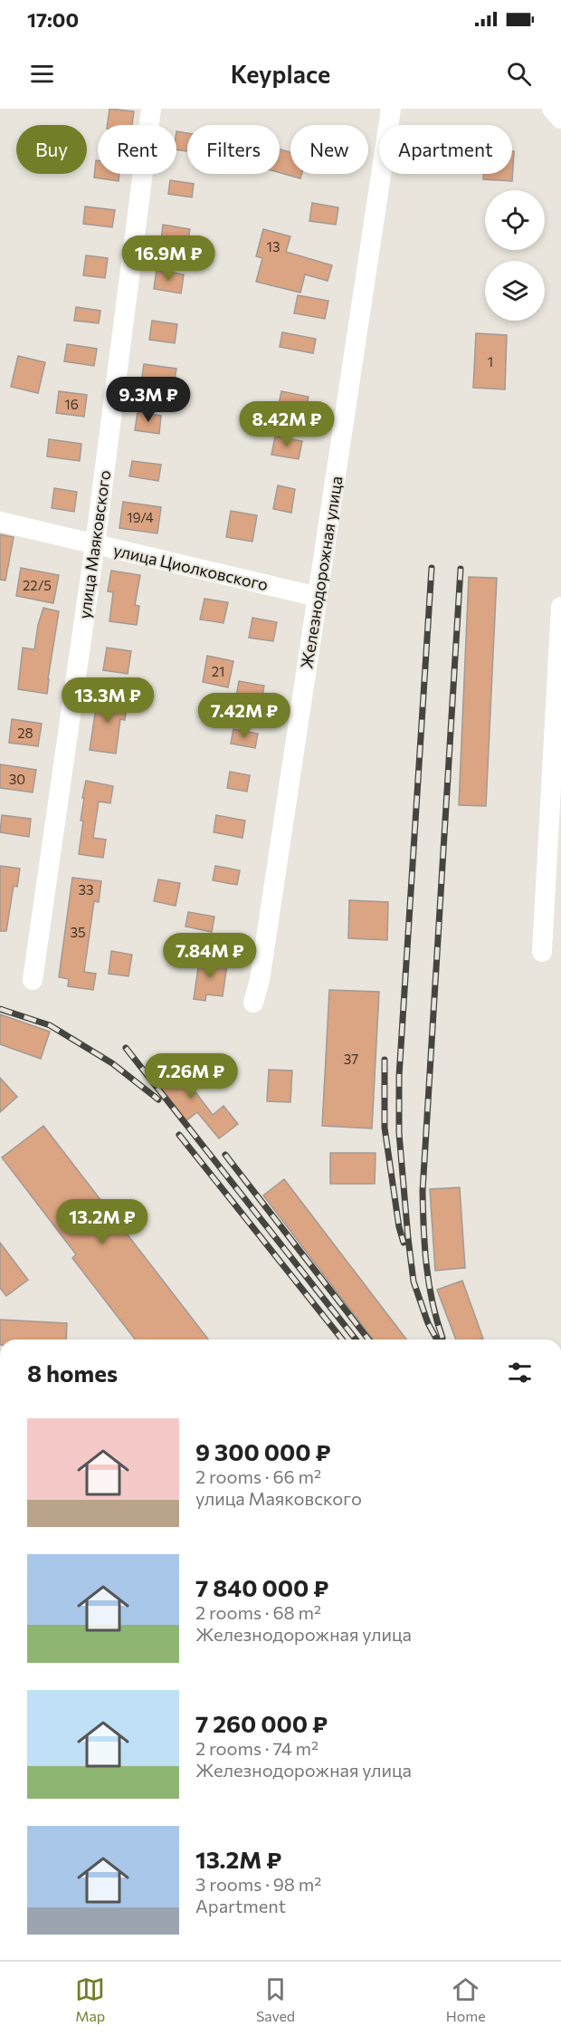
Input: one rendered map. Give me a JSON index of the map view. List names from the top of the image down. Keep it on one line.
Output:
{"streets":{"street":["улица Маяковского","улица Циолковского","Железнодорожная улица"]},"crossings":[["улица Маяковского","улица Циолковского"],["улица Циолковского","Железнодорожная улица"]],"house_numbers":["13","1","16","19/4","22/5","21","28","30","33","35","37"],"page":{"status":"17:00","header":"Keyplace","chip":["Buy","Rent","Filters","New","Apartment"],"price":["16.9M ₽","9.3M ₽","8.42M ₽","13.3M ₽","7.42M ₽","7.84M ₽","7.26M ₽","13.2M ₽"],"heading":"8 homes","list":[{"name":"9 300 000 ₽","note":"2 rooms · 66 m² · улица Маяковского"},{"name":"7 840 000 ₽","note":"2 rooms · 68 m² · Железнодорожная улица"},{"name":"7 260 000 ₽","note":"2 rooms · 74 m² · Железнодорожная улица"},{"name":"13.2M ₽","note":"3 rooms · 98 m² · Apartment"}],"tabs":["Map","Saved","Home"]}}
